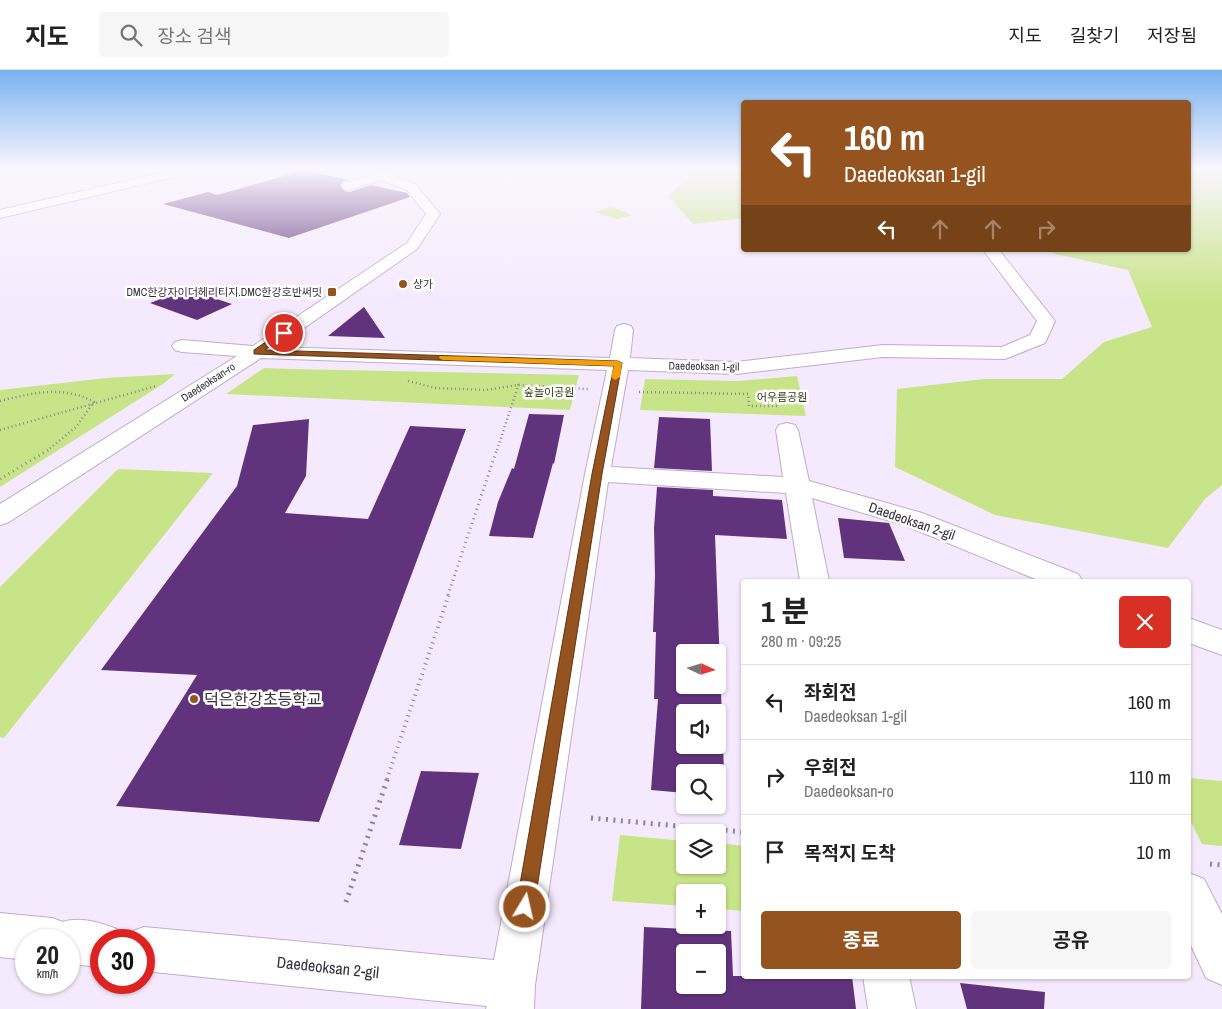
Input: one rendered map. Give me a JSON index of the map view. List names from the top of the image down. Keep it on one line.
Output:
{"streets":{"street":["Daedeoksan 1-gil","Daedeoksan-ro","Daedeoksan 2-gil"]},"crossings":[["Daedeoksan 1-gil","Daedeoksan-ro"],["Daedeoksan 1-gil","Daedeoksan 2-gil"]],"parks":["숲놀이공원","어우름공원"],"places":{"other":["상가","덕은한강초등학교"],"transit":["DMC한강자이더헤리티지.DMC한강호반써밋"]},"north":"right","page":{"header":"지도","search":"장소 검색","nav":["지도","길찾기","저장됨"],"turn":["160 m","Daedeoksan 1-gil"],"heading":["1 분","280 m · 09:25"],"map_buttons":["+","−"],"list":[{"name":"좌회전","note":"Daedeoksan 1-gil","value":"160 m"},{"name":"우회전","note":"Daedeoksan-ro","value":"110 m"},{"name":"목적지 도착","value":"10 m"}],"buttons":["종료","공유"],"speed":"20 km/h","limit":"30"}}
